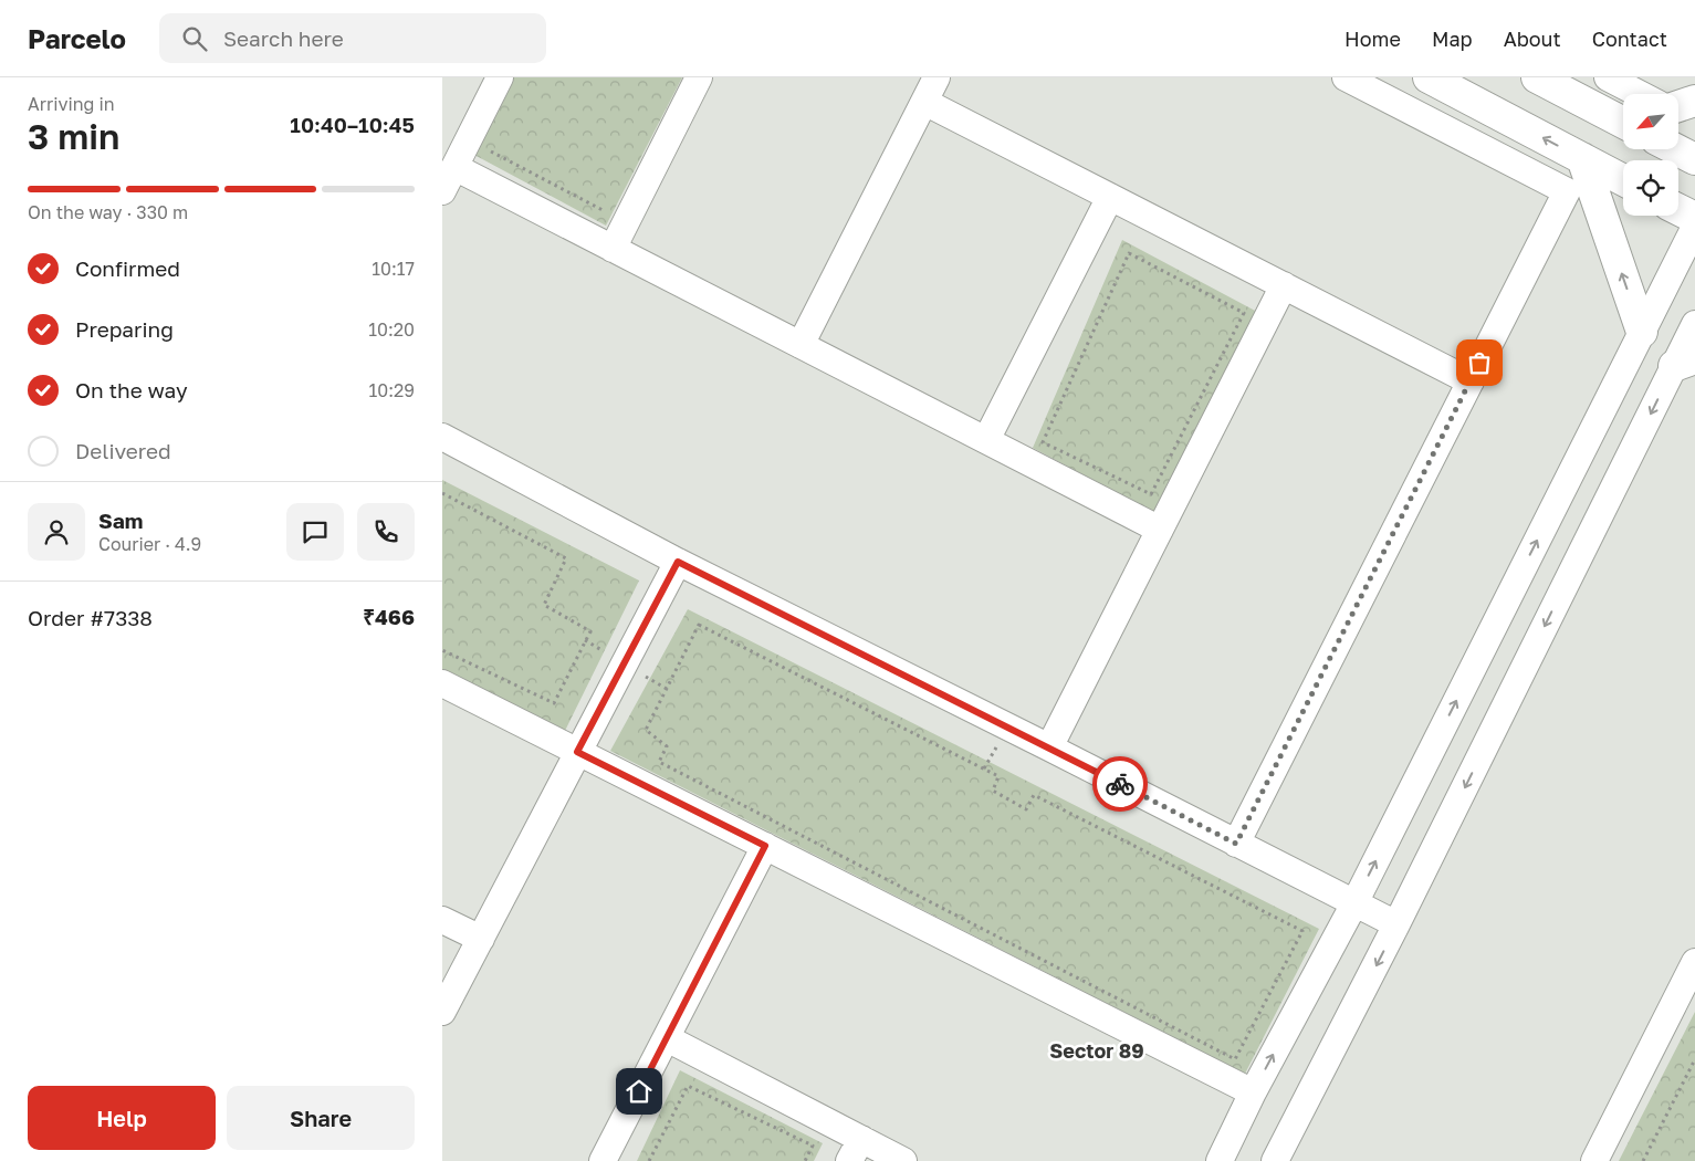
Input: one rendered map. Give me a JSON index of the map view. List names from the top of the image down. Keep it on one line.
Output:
{"districts":["Sector 89"],"north":"bottom left","page":{"header":"Parcelo","search":"Search here","nav":["Home","Map","About","Contact"],"heading":["3 min","Arriving in","10:40–10:45"],"panel":["Sam","Courier · 4.9","Order #7338","₹466"],"bar":"On the way · 330 m","list":[["Confirmed","10:17"],["Preparing","10:20"],["On the way","10:29"],"Delivered"],"buttons":["Help","Share"]}}
